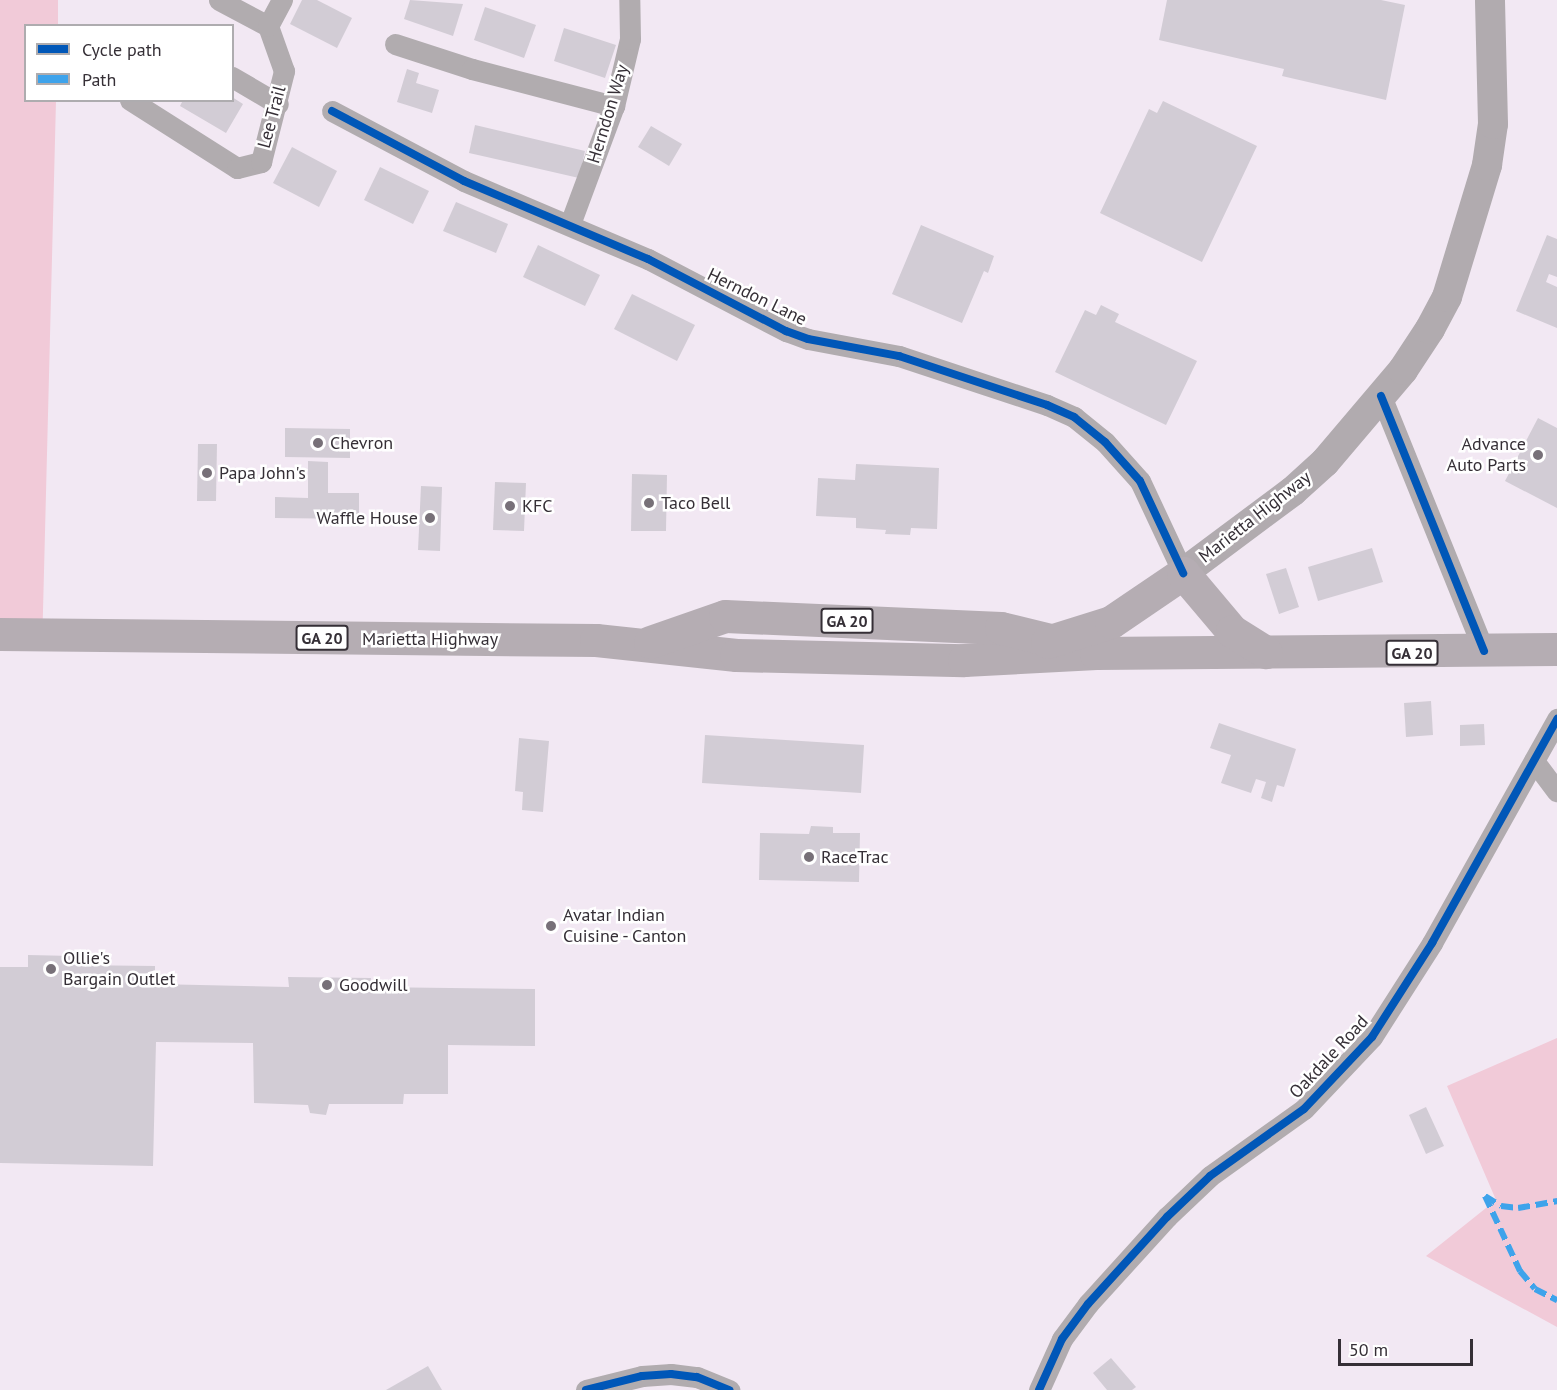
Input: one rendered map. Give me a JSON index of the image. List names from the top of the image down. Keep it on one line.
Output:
{"streets":{"main road":["Marietta Highway","GA 20"],"street":["Herndon Way","Lee Trail","Herndon Lane","Oakdale Road"]},"crossings":[["Herndon Way","Herndon Lane"],["Herndon Lane","Marietta Highway"]],"places":["Chevron","Advance Auto Parts","Papa John's","Taco Bell","KFC","Waffle House","RaceTrac","Avatar Indian Cuisine - Canton","Ollie's Bargain Outlet","Goodwill"],"legend":["Cycle path","Path"],"scale_bar":"50 m"}
